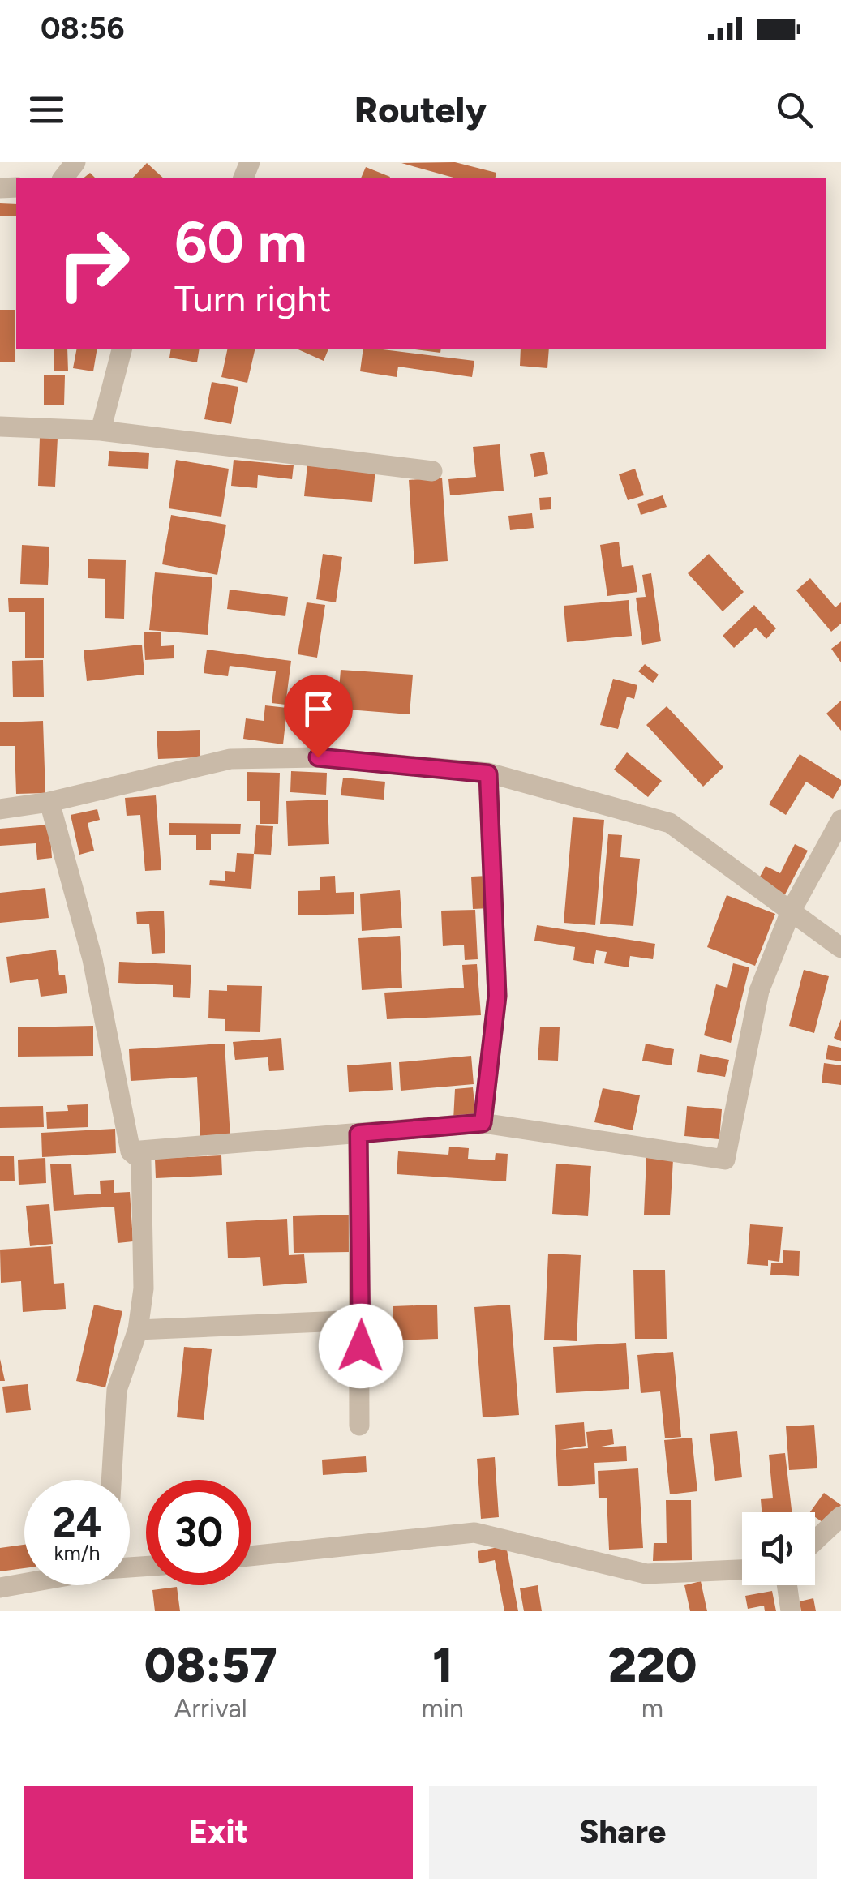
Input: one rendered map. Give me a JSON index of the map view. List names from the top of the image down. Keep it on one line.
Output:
{"page":{"status":"08:56","header":"Routely","turn":["60 m","Turn right"],"speed":"24 km/h","limit":"30","eta":["08:57","Arrival","1","min","220","m"],"buttons":["Exit","Share"]}}
